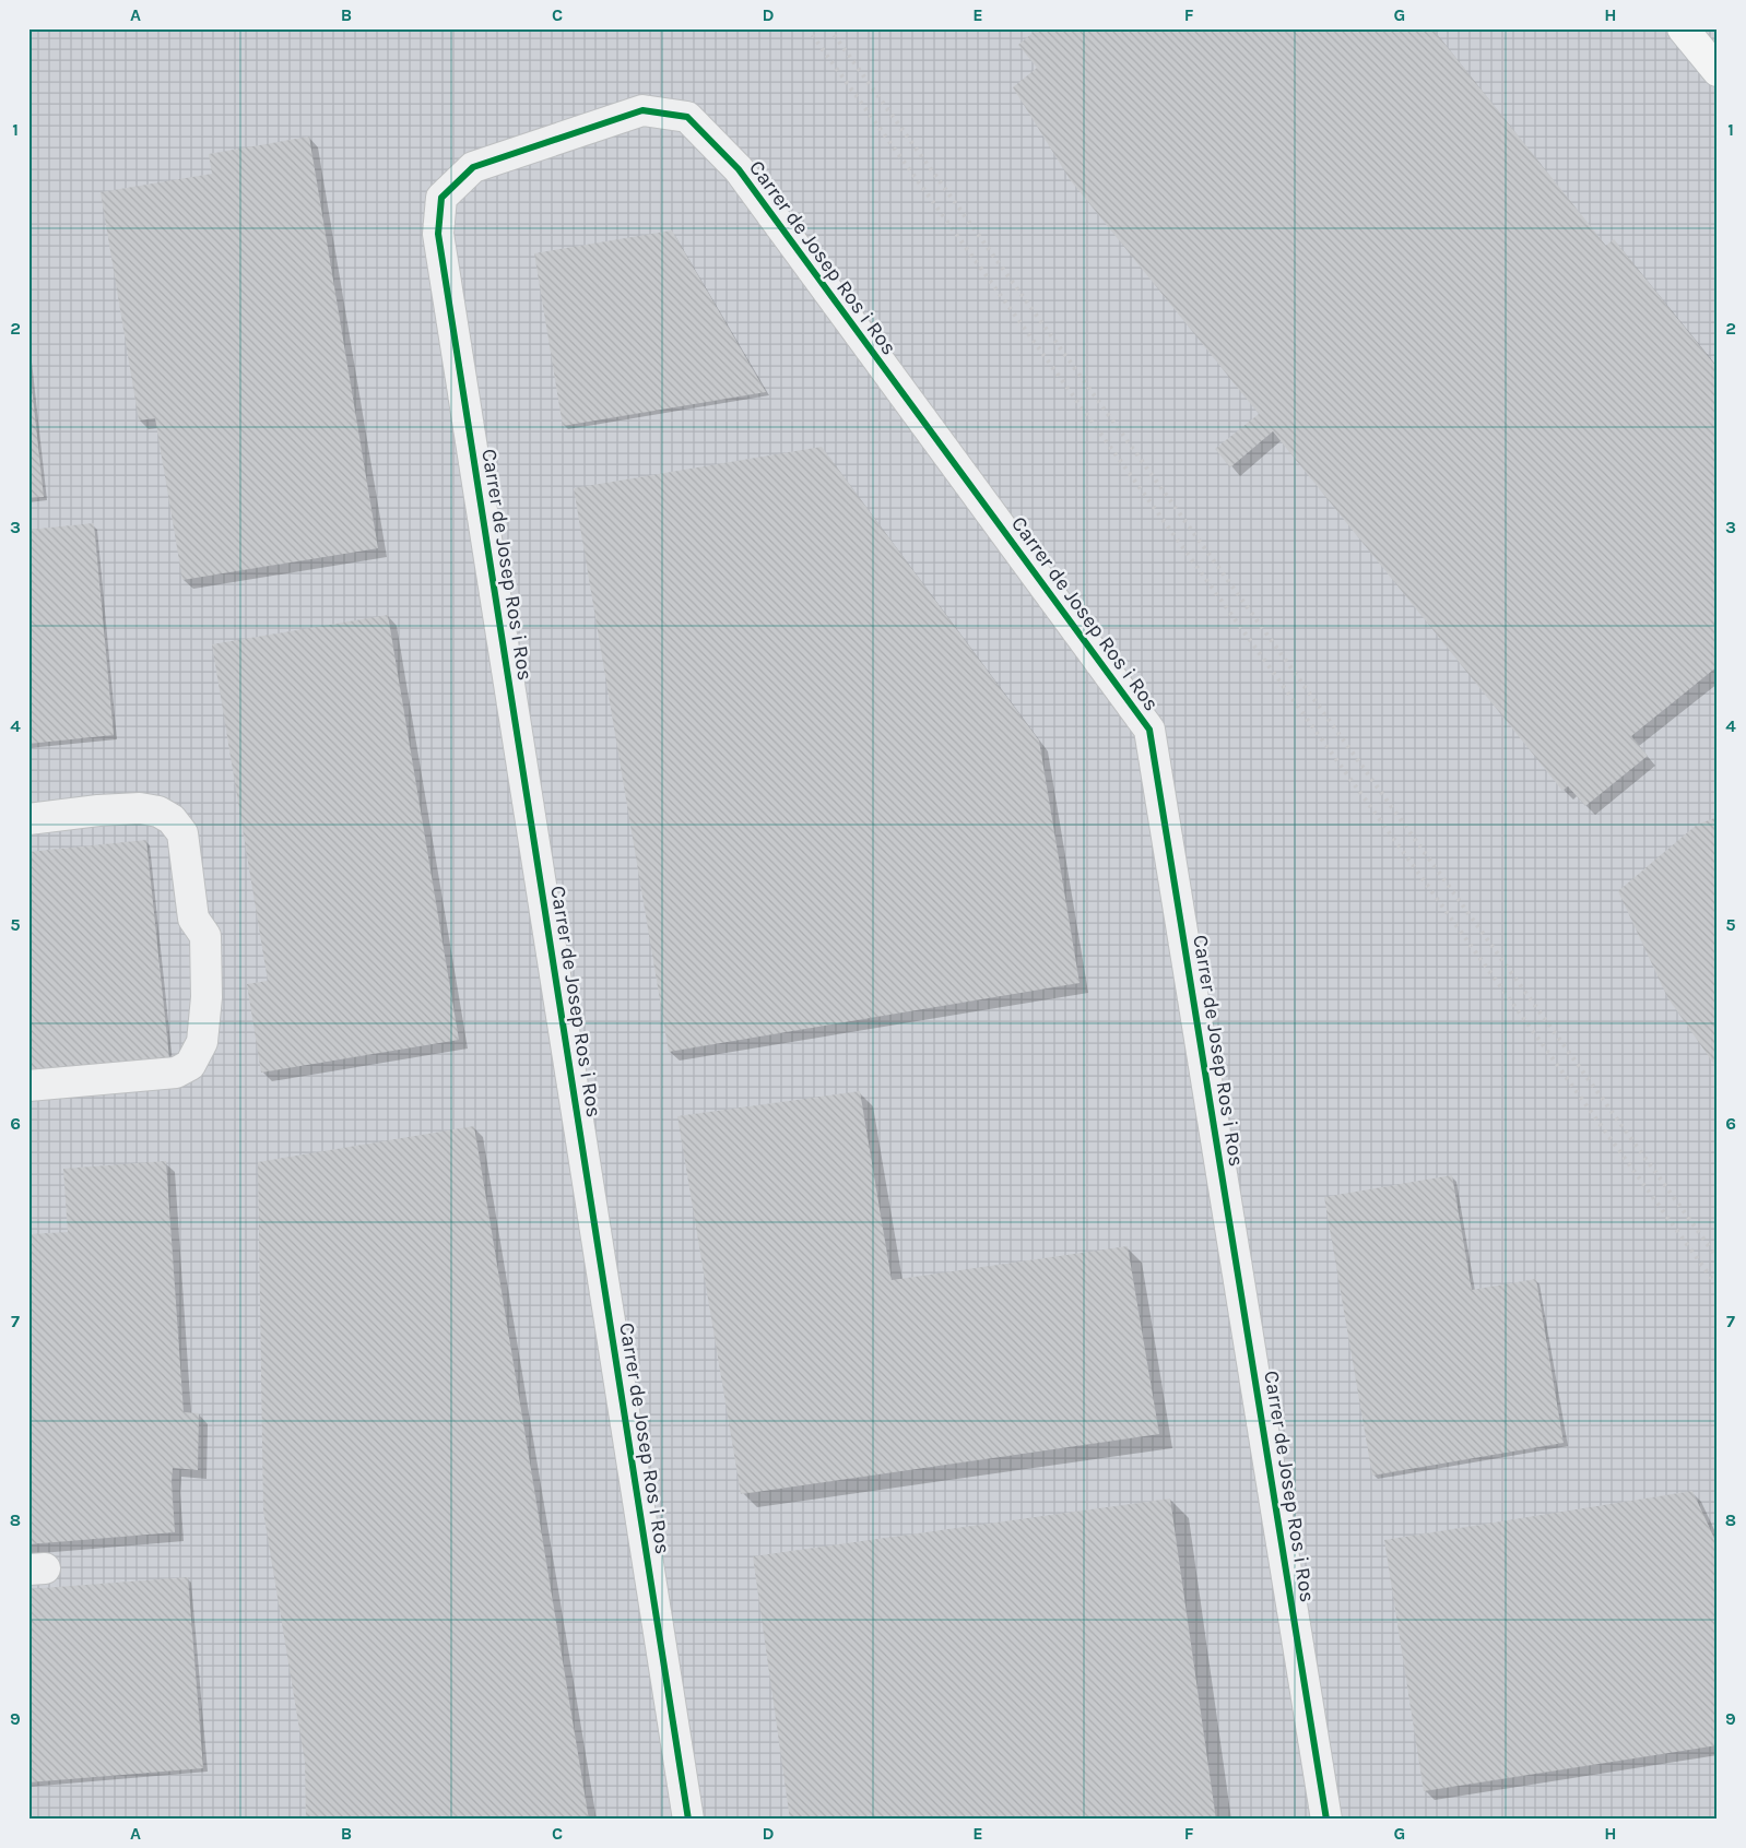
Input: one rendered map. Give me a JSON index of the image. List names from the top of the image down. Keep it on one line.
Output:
{"streets":{"street":["Carrer de Josep Ros i Ros"]},"grid":{"columns":["A","B","C","D","E","F","G","H"],"rows":["1","2","3","4","5","6","7","8","9"]}}
